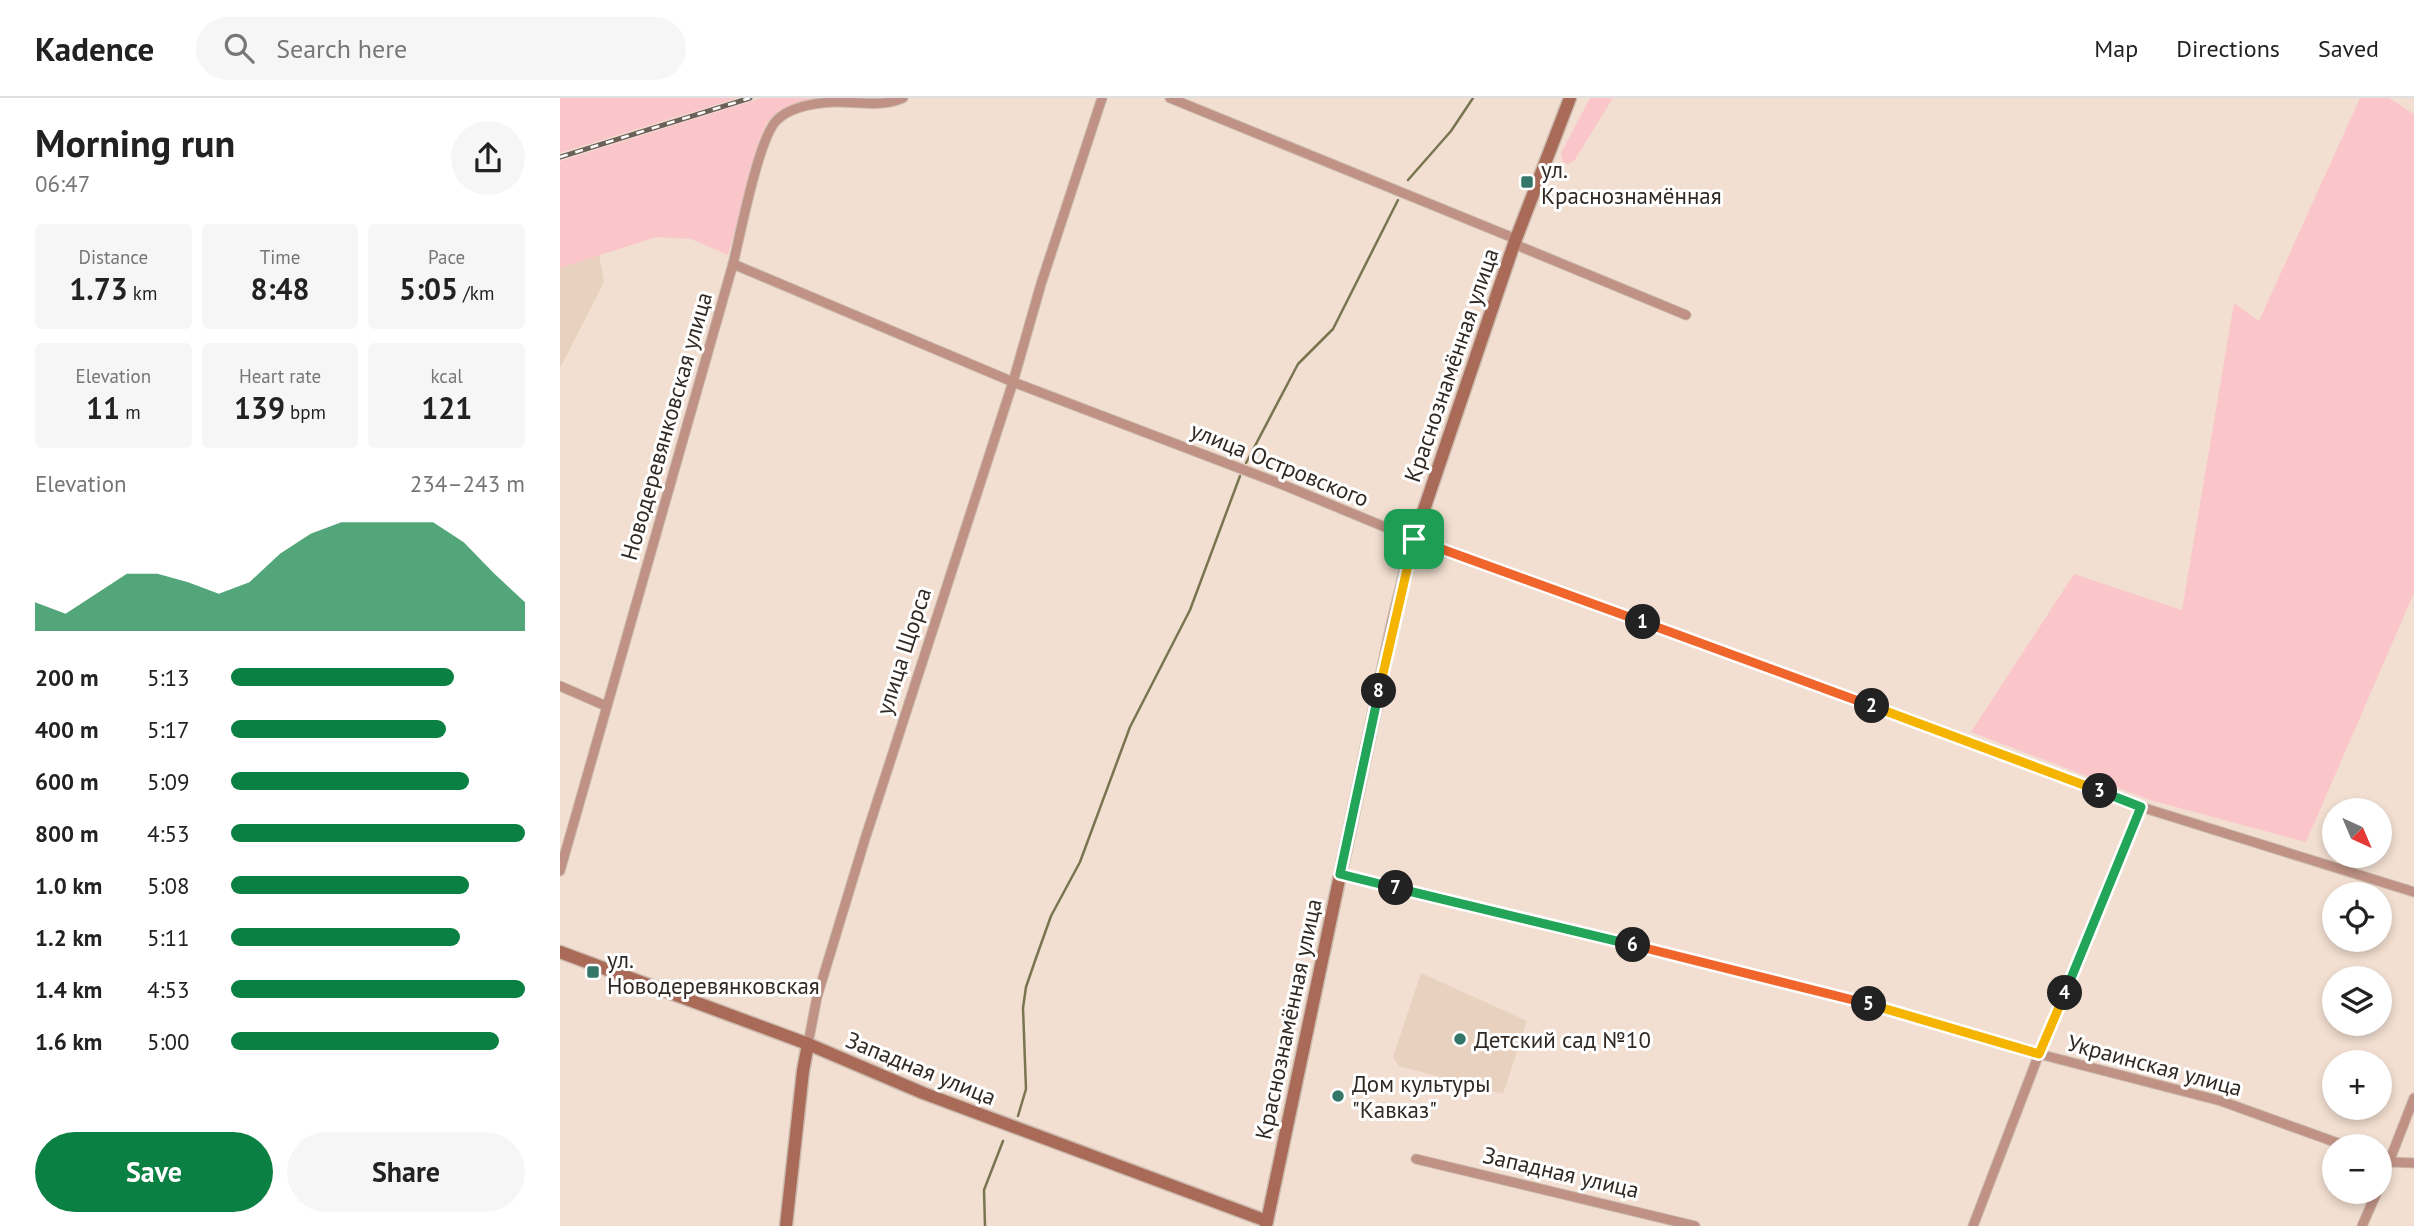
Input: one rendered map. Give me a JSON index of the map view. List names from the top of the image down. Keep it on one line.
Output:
{"streets":{"main road":["Краснознамённая улица","улица Щорса","Западная улица"],"street":["Новодеревянковская улица","улица Островского","Украинская улица"]},"crossings":[["Краснознамённая улица","улица Островского"],["Краснознамённая улица","Украинская улица"],["Краснознамённая улица","Западная улица"],["Новодеревянковская улица","улица Островского"],["улица Островского","улица Щорса"],["улица Щорса","Западная улица"]],"places":{"transit":["ул. Краснознамённая","ул. Новодеревянковская"],"other":["Детский сад №10","Дом культуры \"Кавказ\""]},"north":"bottom right","page":{"header":"Kadence","search":"Search here","nav":["Map","Directions","Saved"],"heading":["Morning run","06:47"],"stats":[["Distance","1.73 km"],["Time","8:48"],["Pace","5:05 /km"],["Elevation","11 m"],["Heart rate","139 bpm"],["kcal","121"]],"chart":["Elevation","234–243 m"],"pins":["1","8","2","3","7","6","4","5"],"list":[{"name":"200 m","note":"5:13"},{"name":"400 m","note":"5:17"},{"name":"600 m","note":"5:09"},{"name":"800 m","note":"4:53"},{"name":"1.0 km","note":"5:08"},{"name":"1.2 km","note":"5:11"},{"name":"1.4 km","note":"4:53"},{"name":"1.6 km","note":"5:00"}],"map_buttons":["+","−"],"buttons":["Save","Share"]}}
